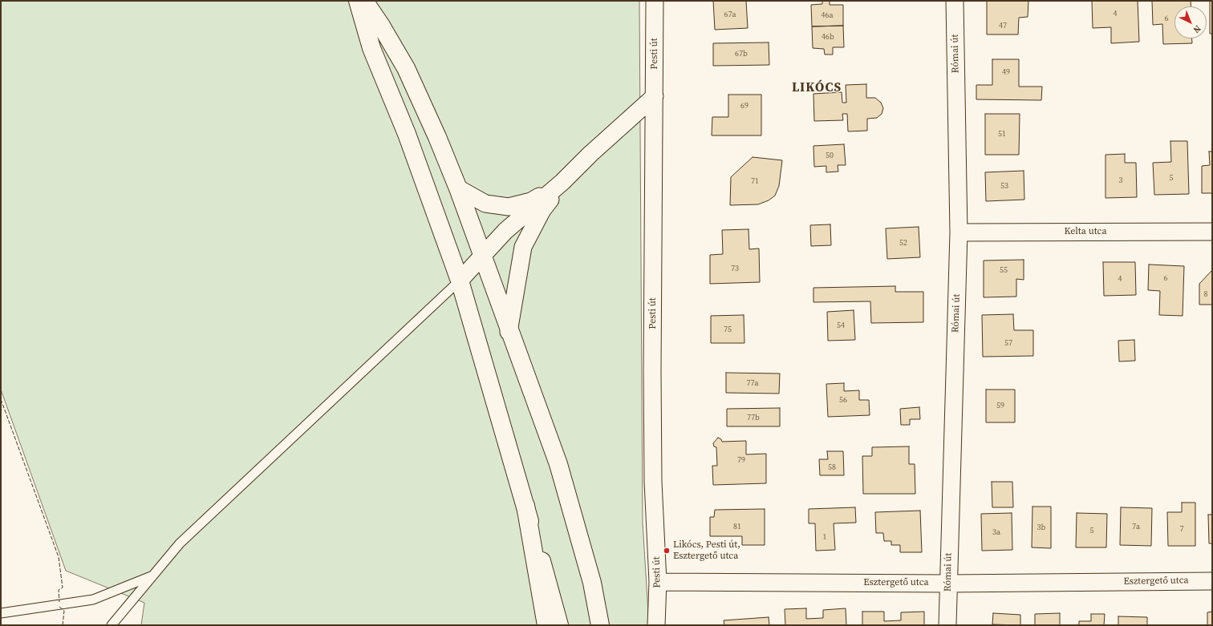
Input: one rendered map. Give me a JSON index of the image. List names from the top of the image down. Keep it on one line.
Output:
{"streets":{"street":["Pesti út","Római út","Kelta utca","Esztergető utca"]},"crossings":[["Pesti út","Esztergető utca"],["Római út","Kelta utca"],["Római út","Esztergető utca"]],"districts":["LIKÓCS"],"places":["Likócs, Pesti út, Esztergető utca"],"house_numbers":["4","67a","46a","6","47","46b","67b","49","69","51","50","5","3","71","53","52","73","55","6","4","8","54","75","57","77a","56","59","77b","79","58","81","7a","3b","7","5","3a","1"],"north":"bottom right"}
